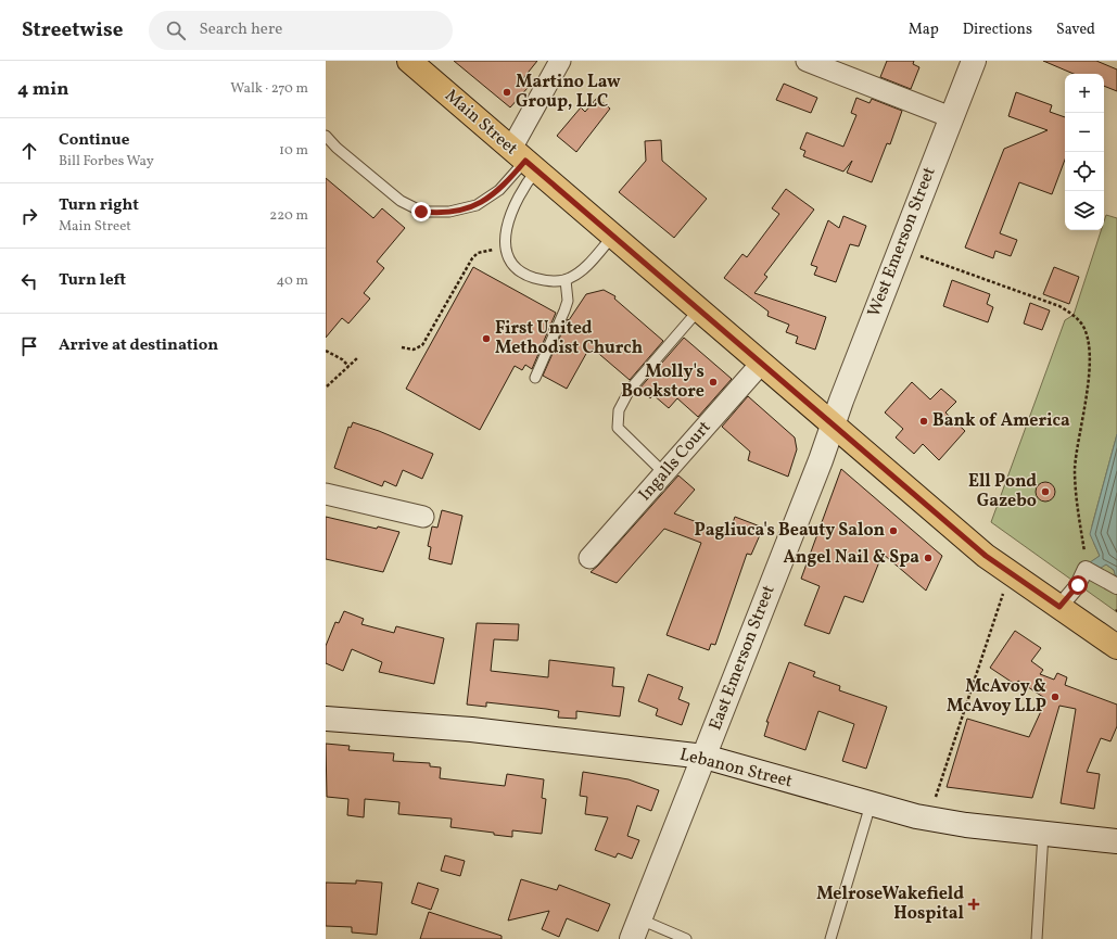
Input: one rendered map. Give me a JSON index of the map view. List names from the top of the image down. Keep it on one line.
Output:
{"streets":{"main road":["Main Street"],"street":["West Emerson Street","Ingalls Court","East Emerson Street","Lebanon Street"]},"crossings":[["Main Street","West Emerson Street"],["Main Street","Ingalls Court"],["Main Street","East Emerson Street"],["West Emerson Street","East Emerson Street"],["East Emerson Street","Lebanon Street"]],"places":{"other":["Martino Law Group, LLC","First United Methodist Church","Molly's Bookstore","Bank of America","Ell Pond Gazebo","Pagliuca's Beauty Salon","Angel Nail & Spa","McAvoy & McAvoy LLP"],"health":["MelroseWakefield Hospital"]},"page":{"header":"Streetwise","search":"Search here","nav":["Map","Directions","Saved"],"heading":["4 min","Walk · 270 m"],"map_buttons":["+","−"],"list":[["Continue","Bill Forbes Way","10 m"],["Turn right","Main Street","220 m"],["Turn left","40 m"],"Arrive at destination"]}}
